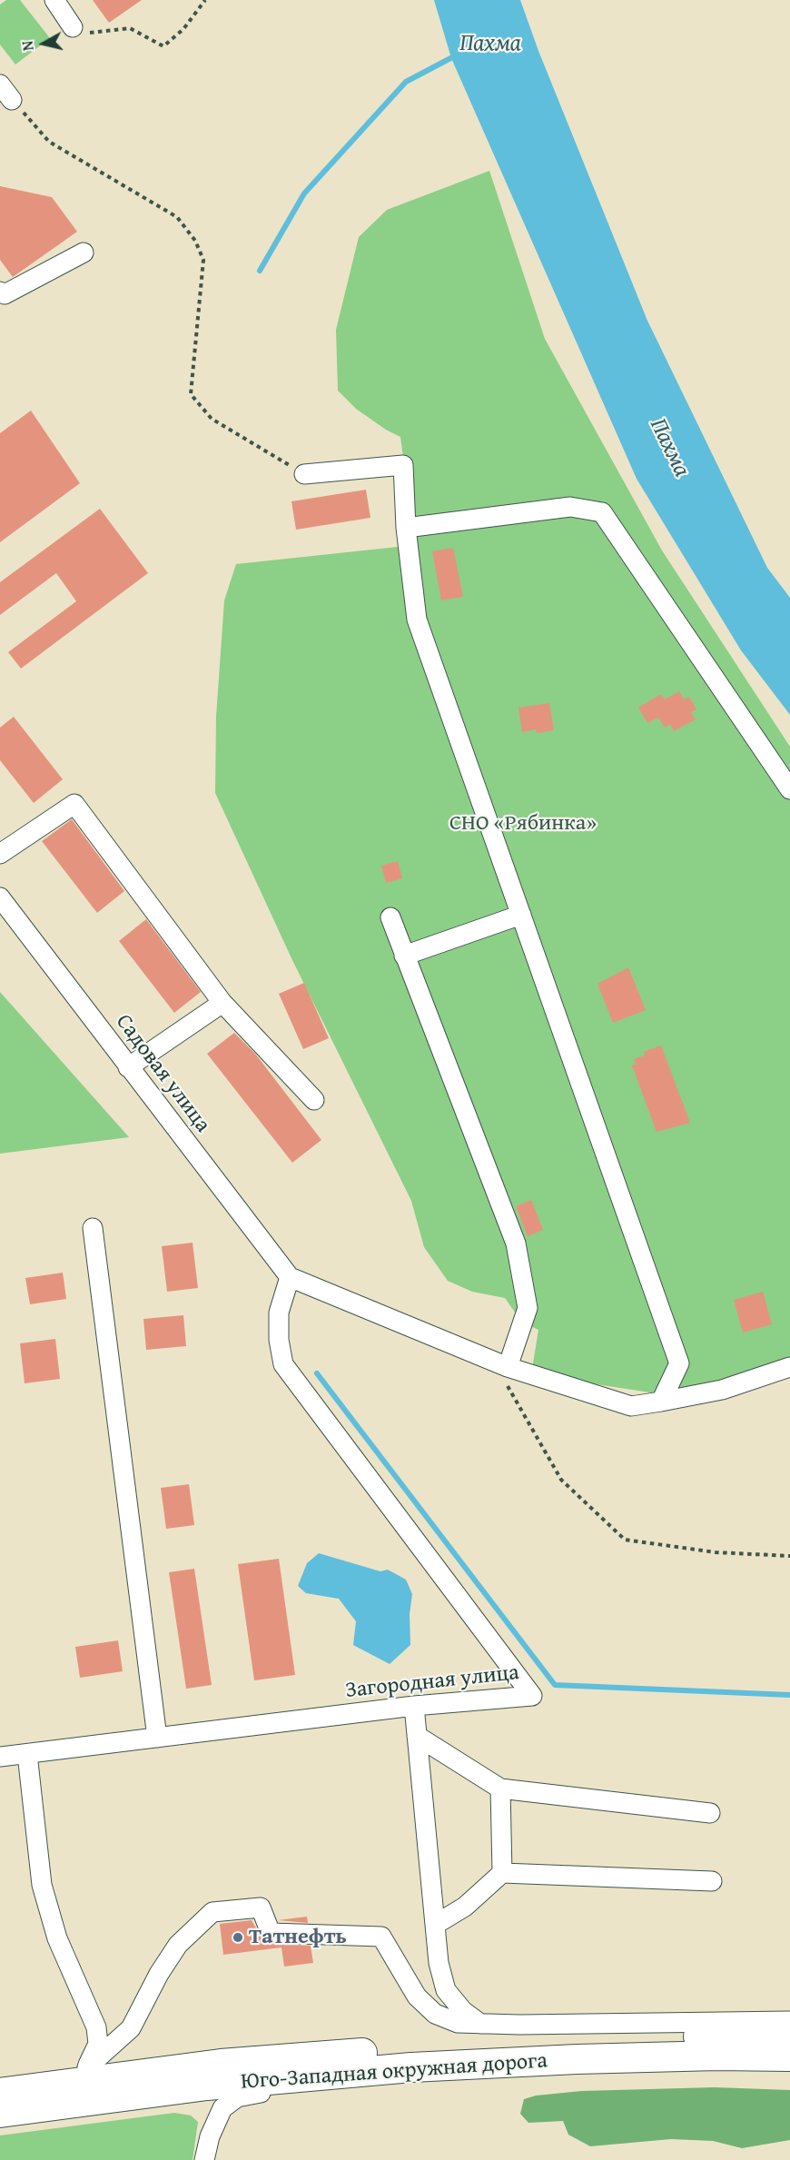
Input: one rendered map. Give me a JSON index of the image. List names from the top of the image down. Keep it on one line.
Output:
{"streets":{"highway":["Юго-Западная окружная дорога"],"street":["Садовая улица","Загородная улица"]},"crossings":[["Садовая улица","Загородная улица"]],"water":["Пахма"],"parks":["СНО «Рябинка»"],"places":["Татнефть"],"north":"left"}
